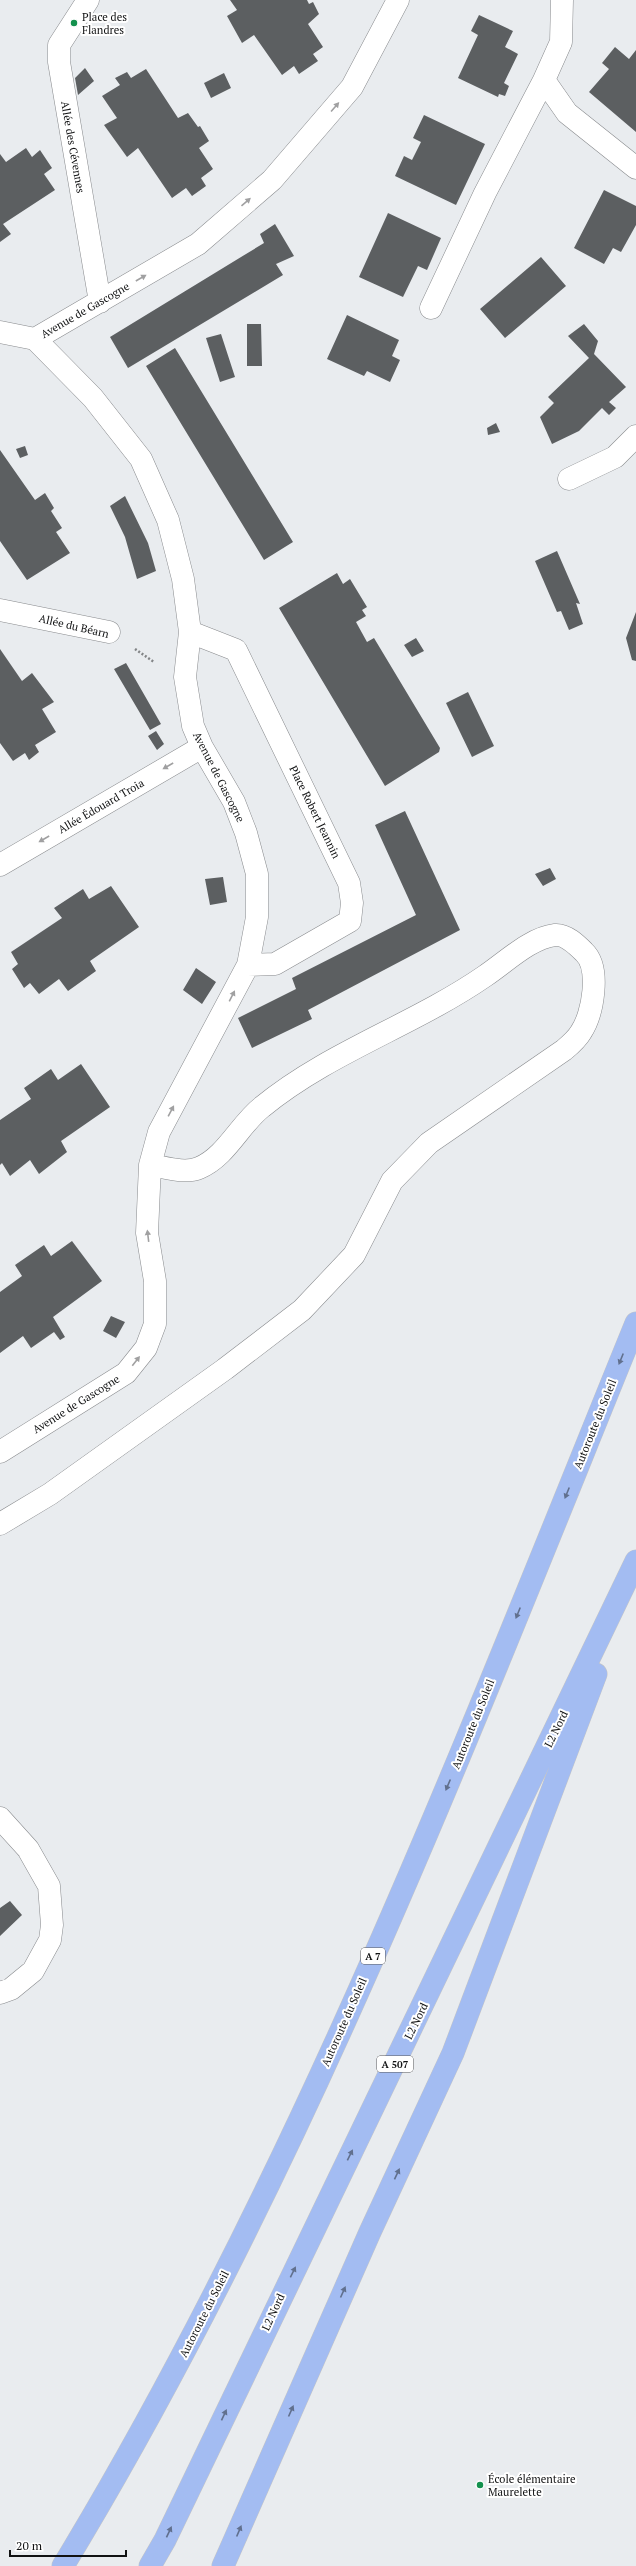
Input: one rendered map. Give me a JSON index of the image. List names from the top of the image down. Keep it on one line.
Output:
{"streets":{"highway":["Autoroute du Soleil","L2 Nord","A 7","A 507"],"street":["Allée des Cévennes","Avenue de Gascogne","Allée du Béarn","Allée Édouard Troia","Place Robert Jeannin"]},"crossings":[["Allée des Cévennes","Avenue de Gascogne"],["Avenue de Gascogne","Allée du Béarn"],["Avenue de Gascogne","Allée Édouard Troia"],["Avenue de Gascogne","Place Robert Jeannin"]],"one_way":["Avenue de Gascogne","Allée Édouard Troia"],"places":["Place des Flandres","École élémentaire Maurelette"],"scale_bar":"20 m"}
